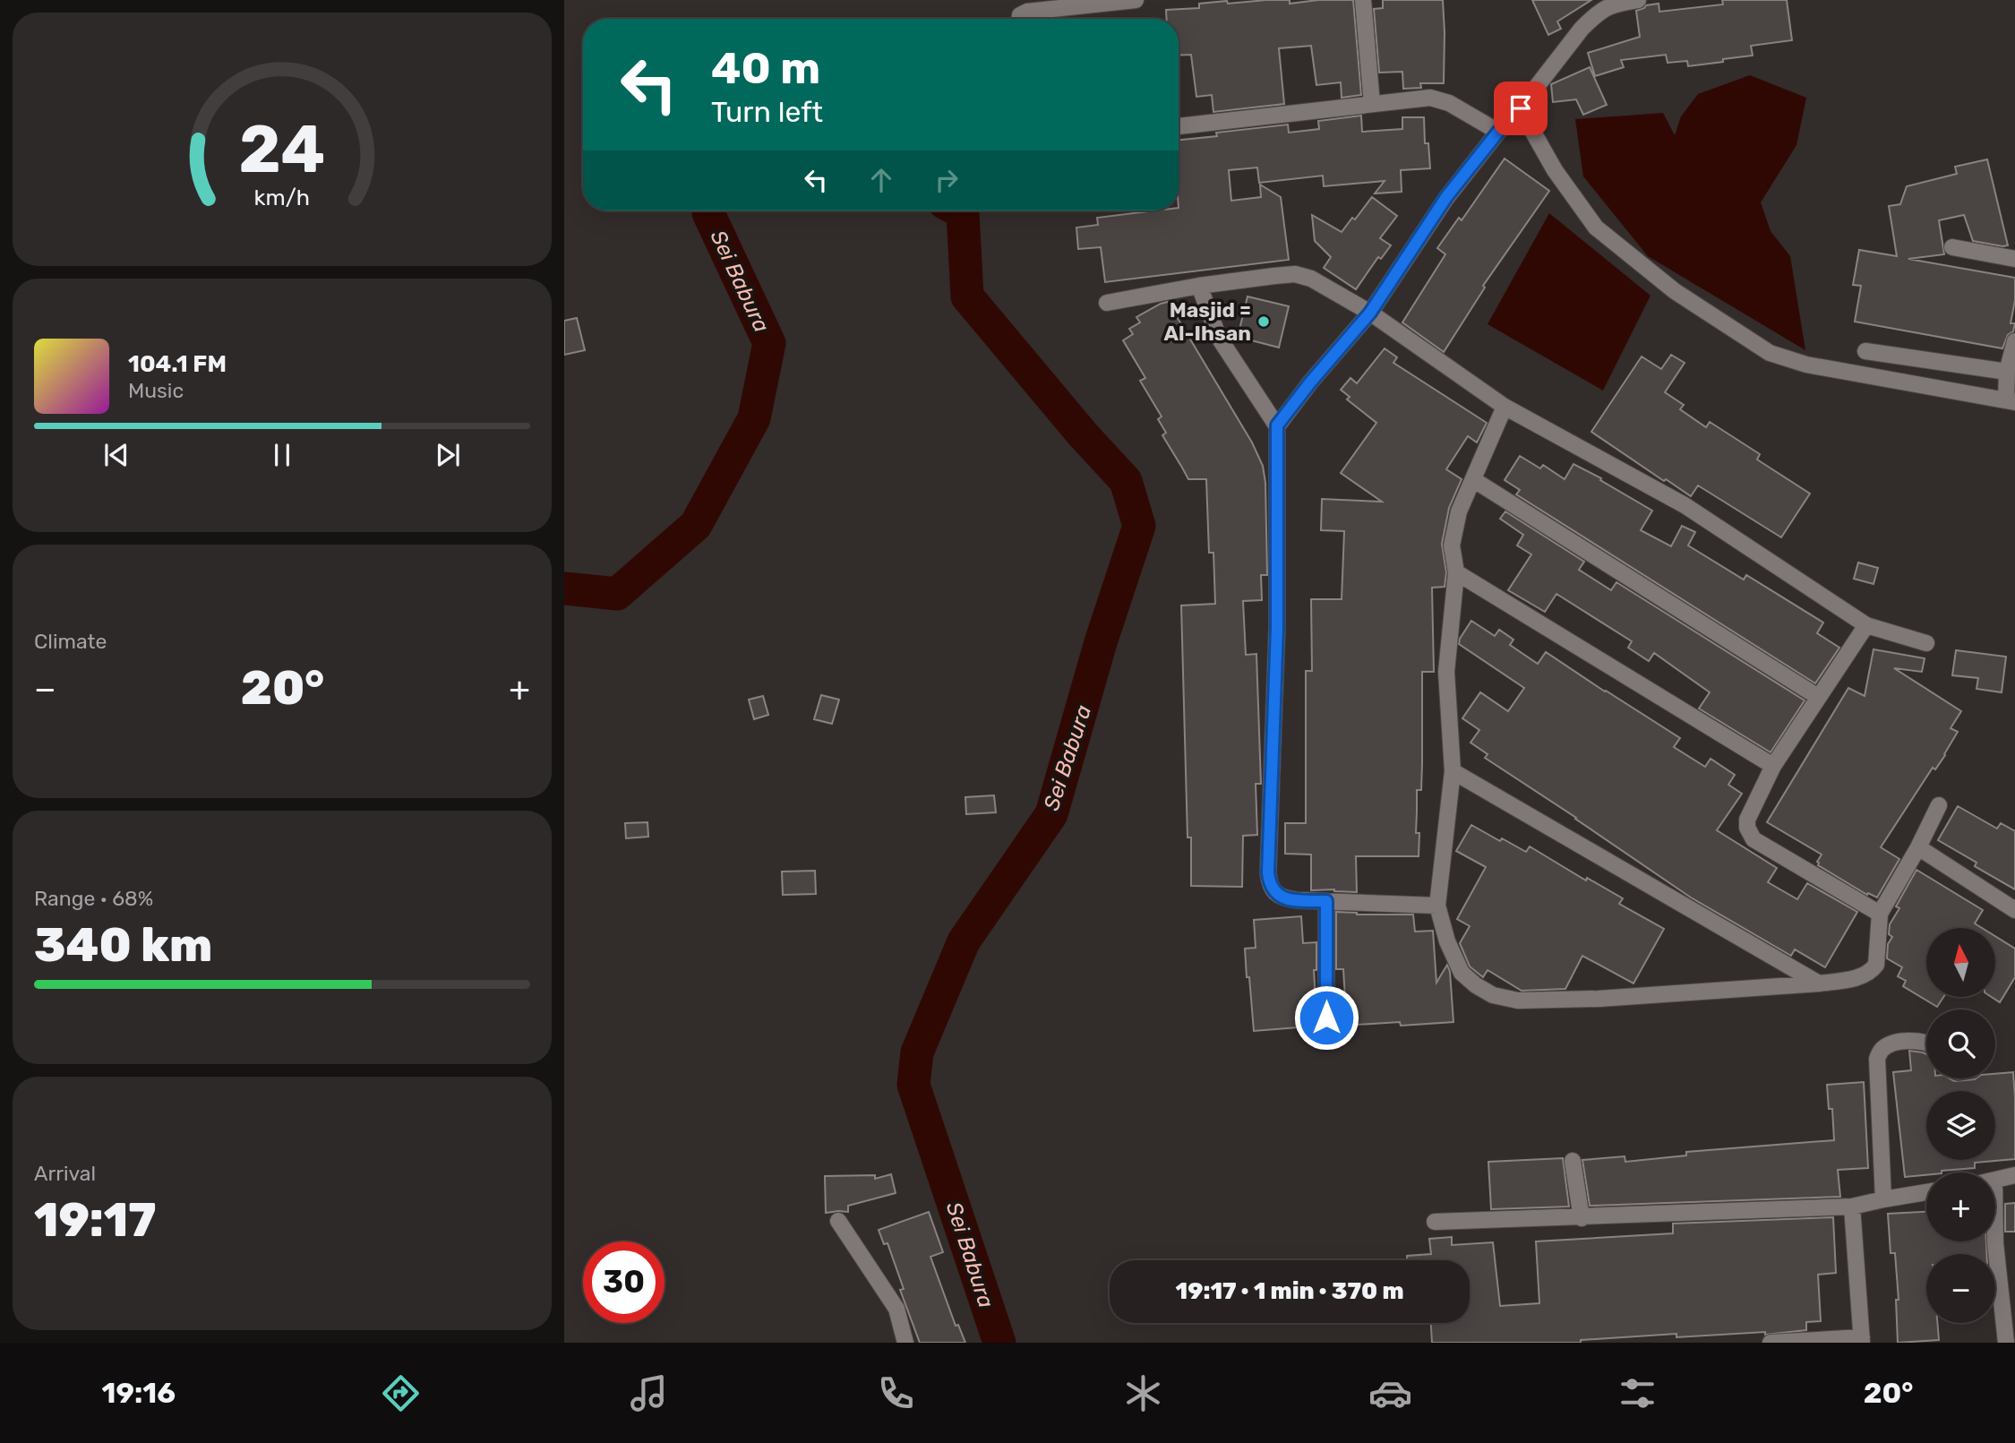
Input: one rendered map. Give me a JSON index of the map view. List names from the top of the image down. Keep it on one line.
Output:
{"water":["Sei Babura"],"places":["Masjid = Al-Ihsan"],"north":"top","page":{"turn":["40 m","Turn left"],"song":["104.1 FM","Music"],"tile":["Climate",["Range · 68%","340 km"],["Arrival","19:17"]],"heat":["−","20°","+"],"map_buttons":["+","−"],"limit":"30","trip":"19:17 · 1 min · 370 m","tabs":["19:16","20°"],"gauge":["24","km/h"]}}
